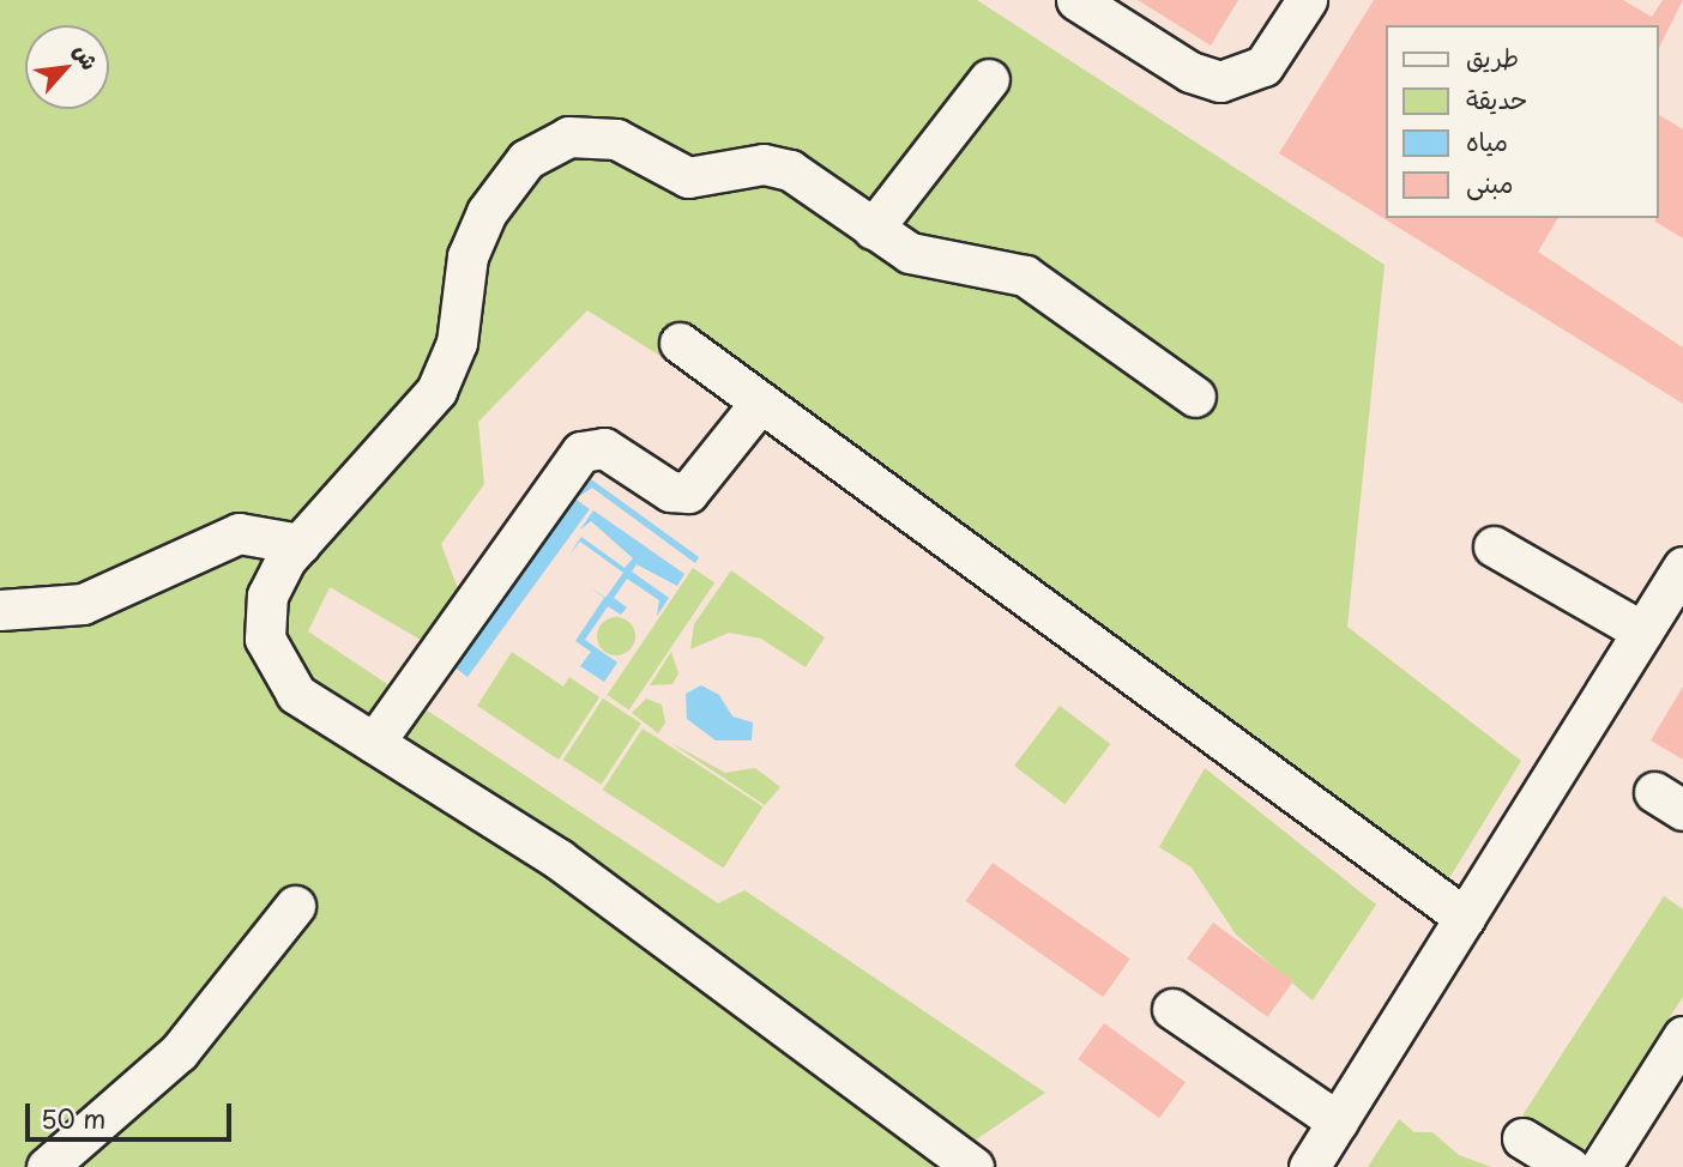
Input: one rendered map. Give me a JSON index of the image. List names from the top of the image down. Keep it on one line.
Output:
{"legend":["طريق","حديقة","مياه","مبنى"],"scale_bar":"50 m","north":"top right"}
